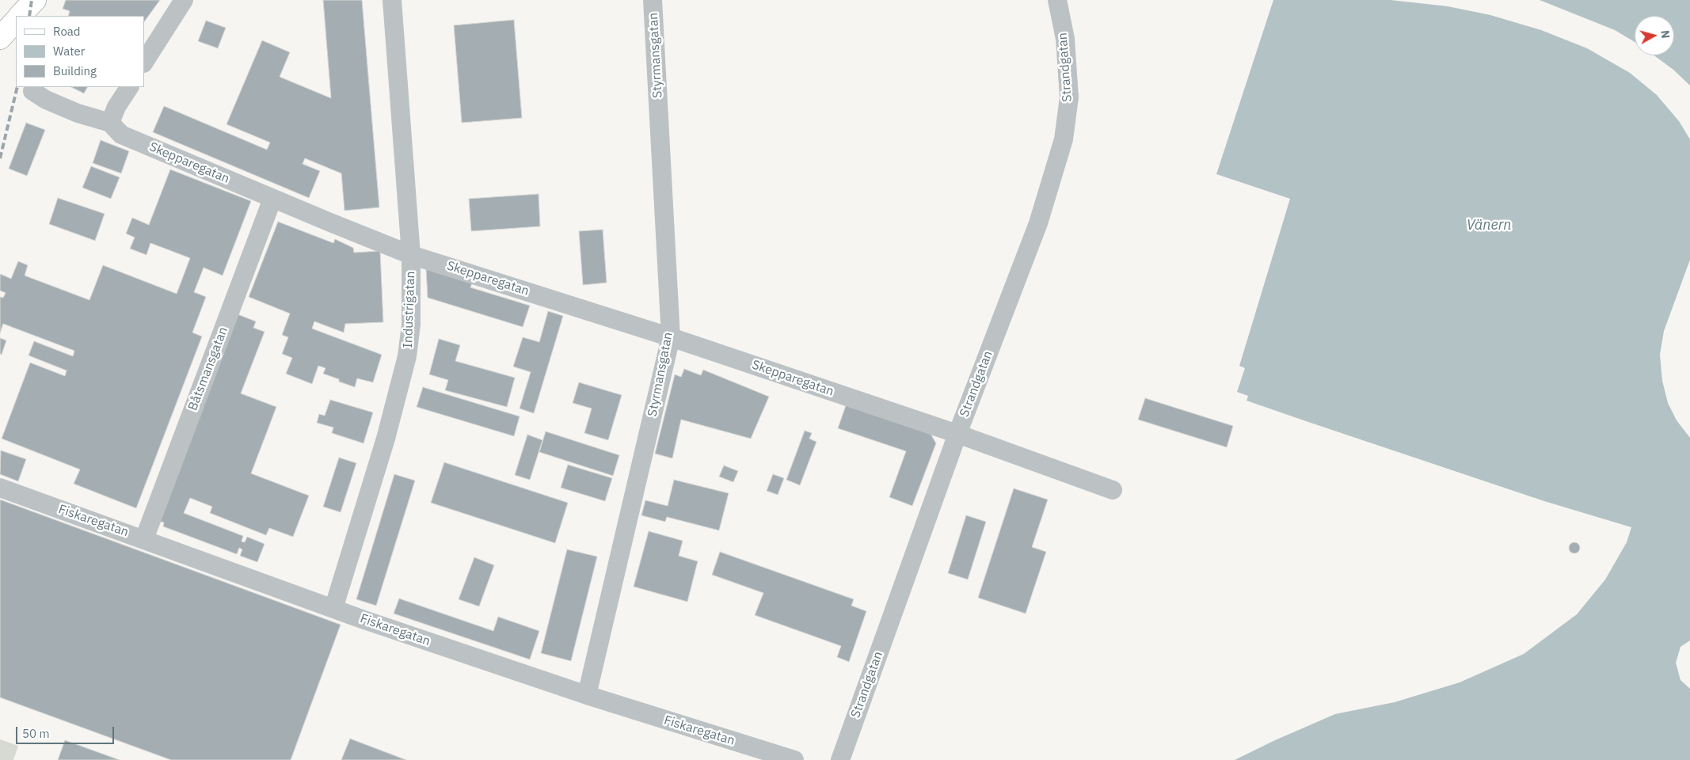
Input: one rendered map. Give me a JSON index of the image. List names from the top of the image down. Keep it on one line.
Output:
{"streets":{"street":["Styrmansgatan","Strandgatan","Skepparegatan","Industrigatan","Båtsmansgatan","Fiskaregatan"]},"crossings":[["Styrmansgatan","Skepparegatan"],["Styrmansgatan","Fiskaregatan"],["Strandgatan","Skepparegatan"],["Skepparegatan","Industrigatan"],["Skepparegatan","Båtsmansgatan"],["Industrigatan","Fiskaregatan"],["Båtsmansgatan","Fiskaregatan"]],"water":["Vänern"],"legend":["Road","Water","Building"],"scale_bar":"50 m","north":"right"}
